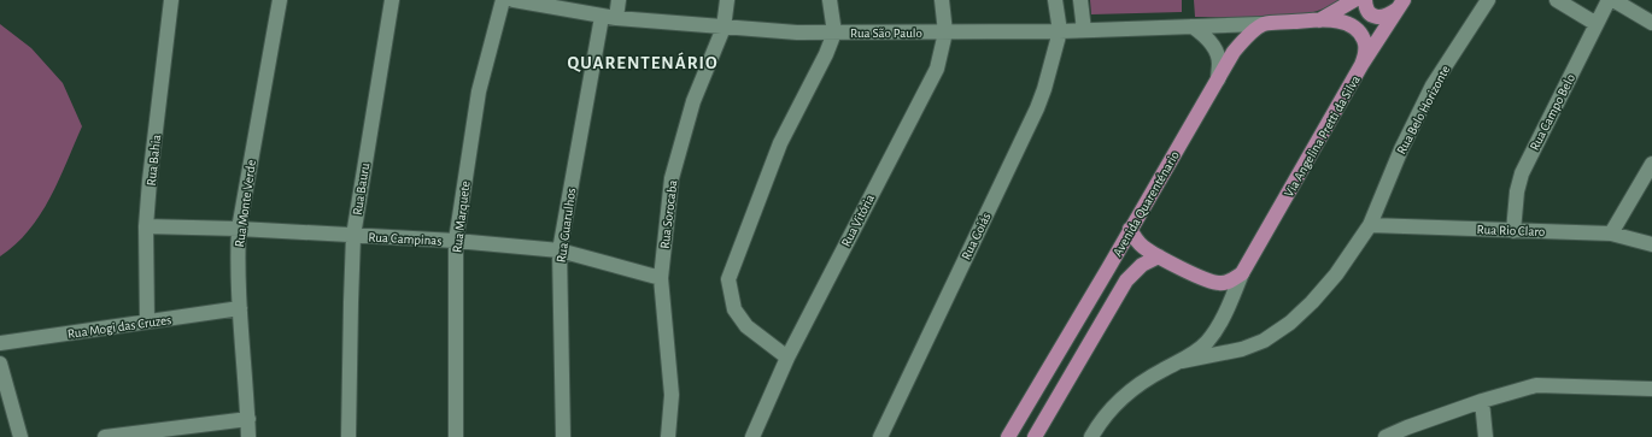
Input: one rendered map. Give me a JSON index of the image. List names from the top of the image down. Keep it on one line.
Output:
{"streets":{"main road":["Via Angelina Pretti da Silva","Avenida Quarenténario"],"street":["Rua São Paulo","Rua Belo Horizonte","Rua Campo Belo","Rua Bahia","Rua Bauru","Rua Monte Verde","Rua Sorocaba","Rua Marquete","Rua Vitória","Rua Guarulhos","Rua Rio Claro","Rua Goiás","Rua Campinas","Rua Mogi das Cruzes"]},"crossings":[["Rua São Paulo","Avenida Quarenténario"],["Rua São Paulo","Rua Sorocaba"],["Rua São Paulo","Rua Vitória"],["Rua São Paulo","Rua Guarulhos"],["Rua São Paulo","Rua Goiás"],["Rua Belo Horizonte","Rua Rio Claro"],["Rua Campo Belo","Rua Rio Claro"],["Rua Bahia","Rua Campinas"],["Rua Bahia","Rua Mogi das Cruzes"],["Rua Bauru","Rua Campinas"],["Rua Monte Verde","Rua Campinas"],["Rua Monte Verde","Rua Mogi das Cruzes"],["Rua Sorocaba","Rua Campinas"],["Rua Marquete","Rua Campinas"],["Rua Guarulhos","Rua Campinas"]],"districts":["QUARENTENÁRIO"]}
